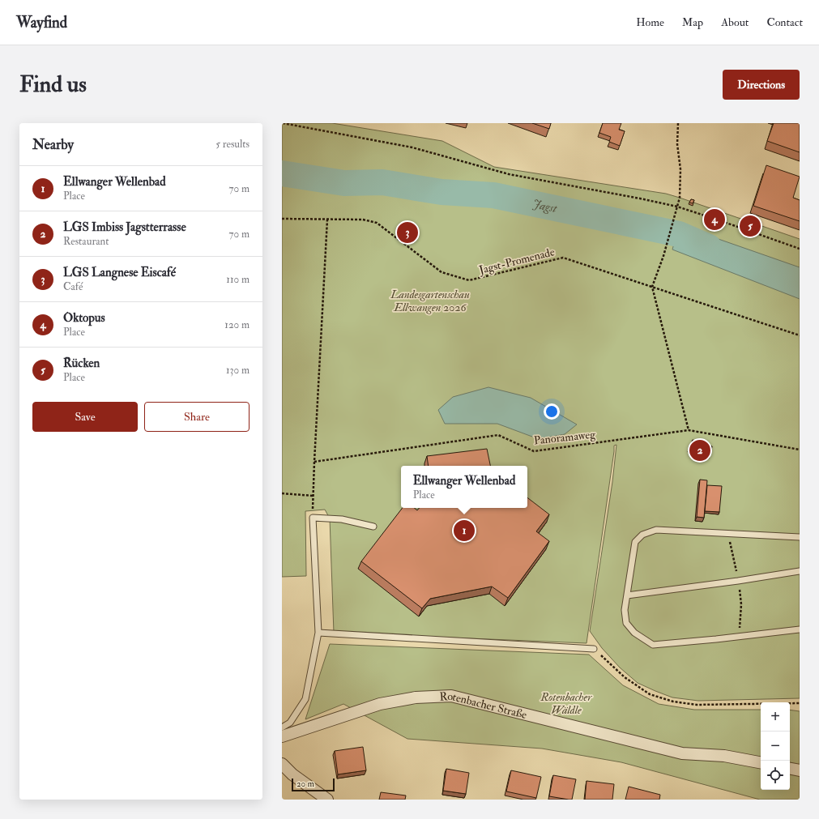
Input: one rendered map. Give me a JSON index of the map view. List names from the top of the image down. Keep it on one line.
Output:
{"streets":{"street":["Rotenbacher Straße"],"path":["Jagst-Promenade","Panoramaweg"]},"water":["Jagst"],"parks":["Landesgartenschau Ellwangen 2026","Rotenbacher Wäldle"],"scale_bar":"20 m","page":{"header":"Wayfind","nav":["Home","Map","About","Contact"],"buttons":["Directions",["Save","Share"]],"title":"Find us","heading":["Nearby","5 results"],"list":[{"mark":"1","name":"Ellwanger Wellenbad","note":"Place","value":"70 m"},{"mark":"2","name":"LGS Imbiss Jagstterrasse","note":"Restaurant","value":"70 m"},{"mark":"3","name":"LGS Langnese Eiscafé","note":"Café","value":"110 m"},{"mark":"4","name":"Oktopus","note":"Place","value":"120 m"},{"mark":"5","name":"Rücken","note":"Place","value":"130 m"}],"pins":["4","5","3","2","1"],"popup":["Ellwanger Wellenbad","Place"],"map_buttons":["+","−"],"scale":"20 m"}}
